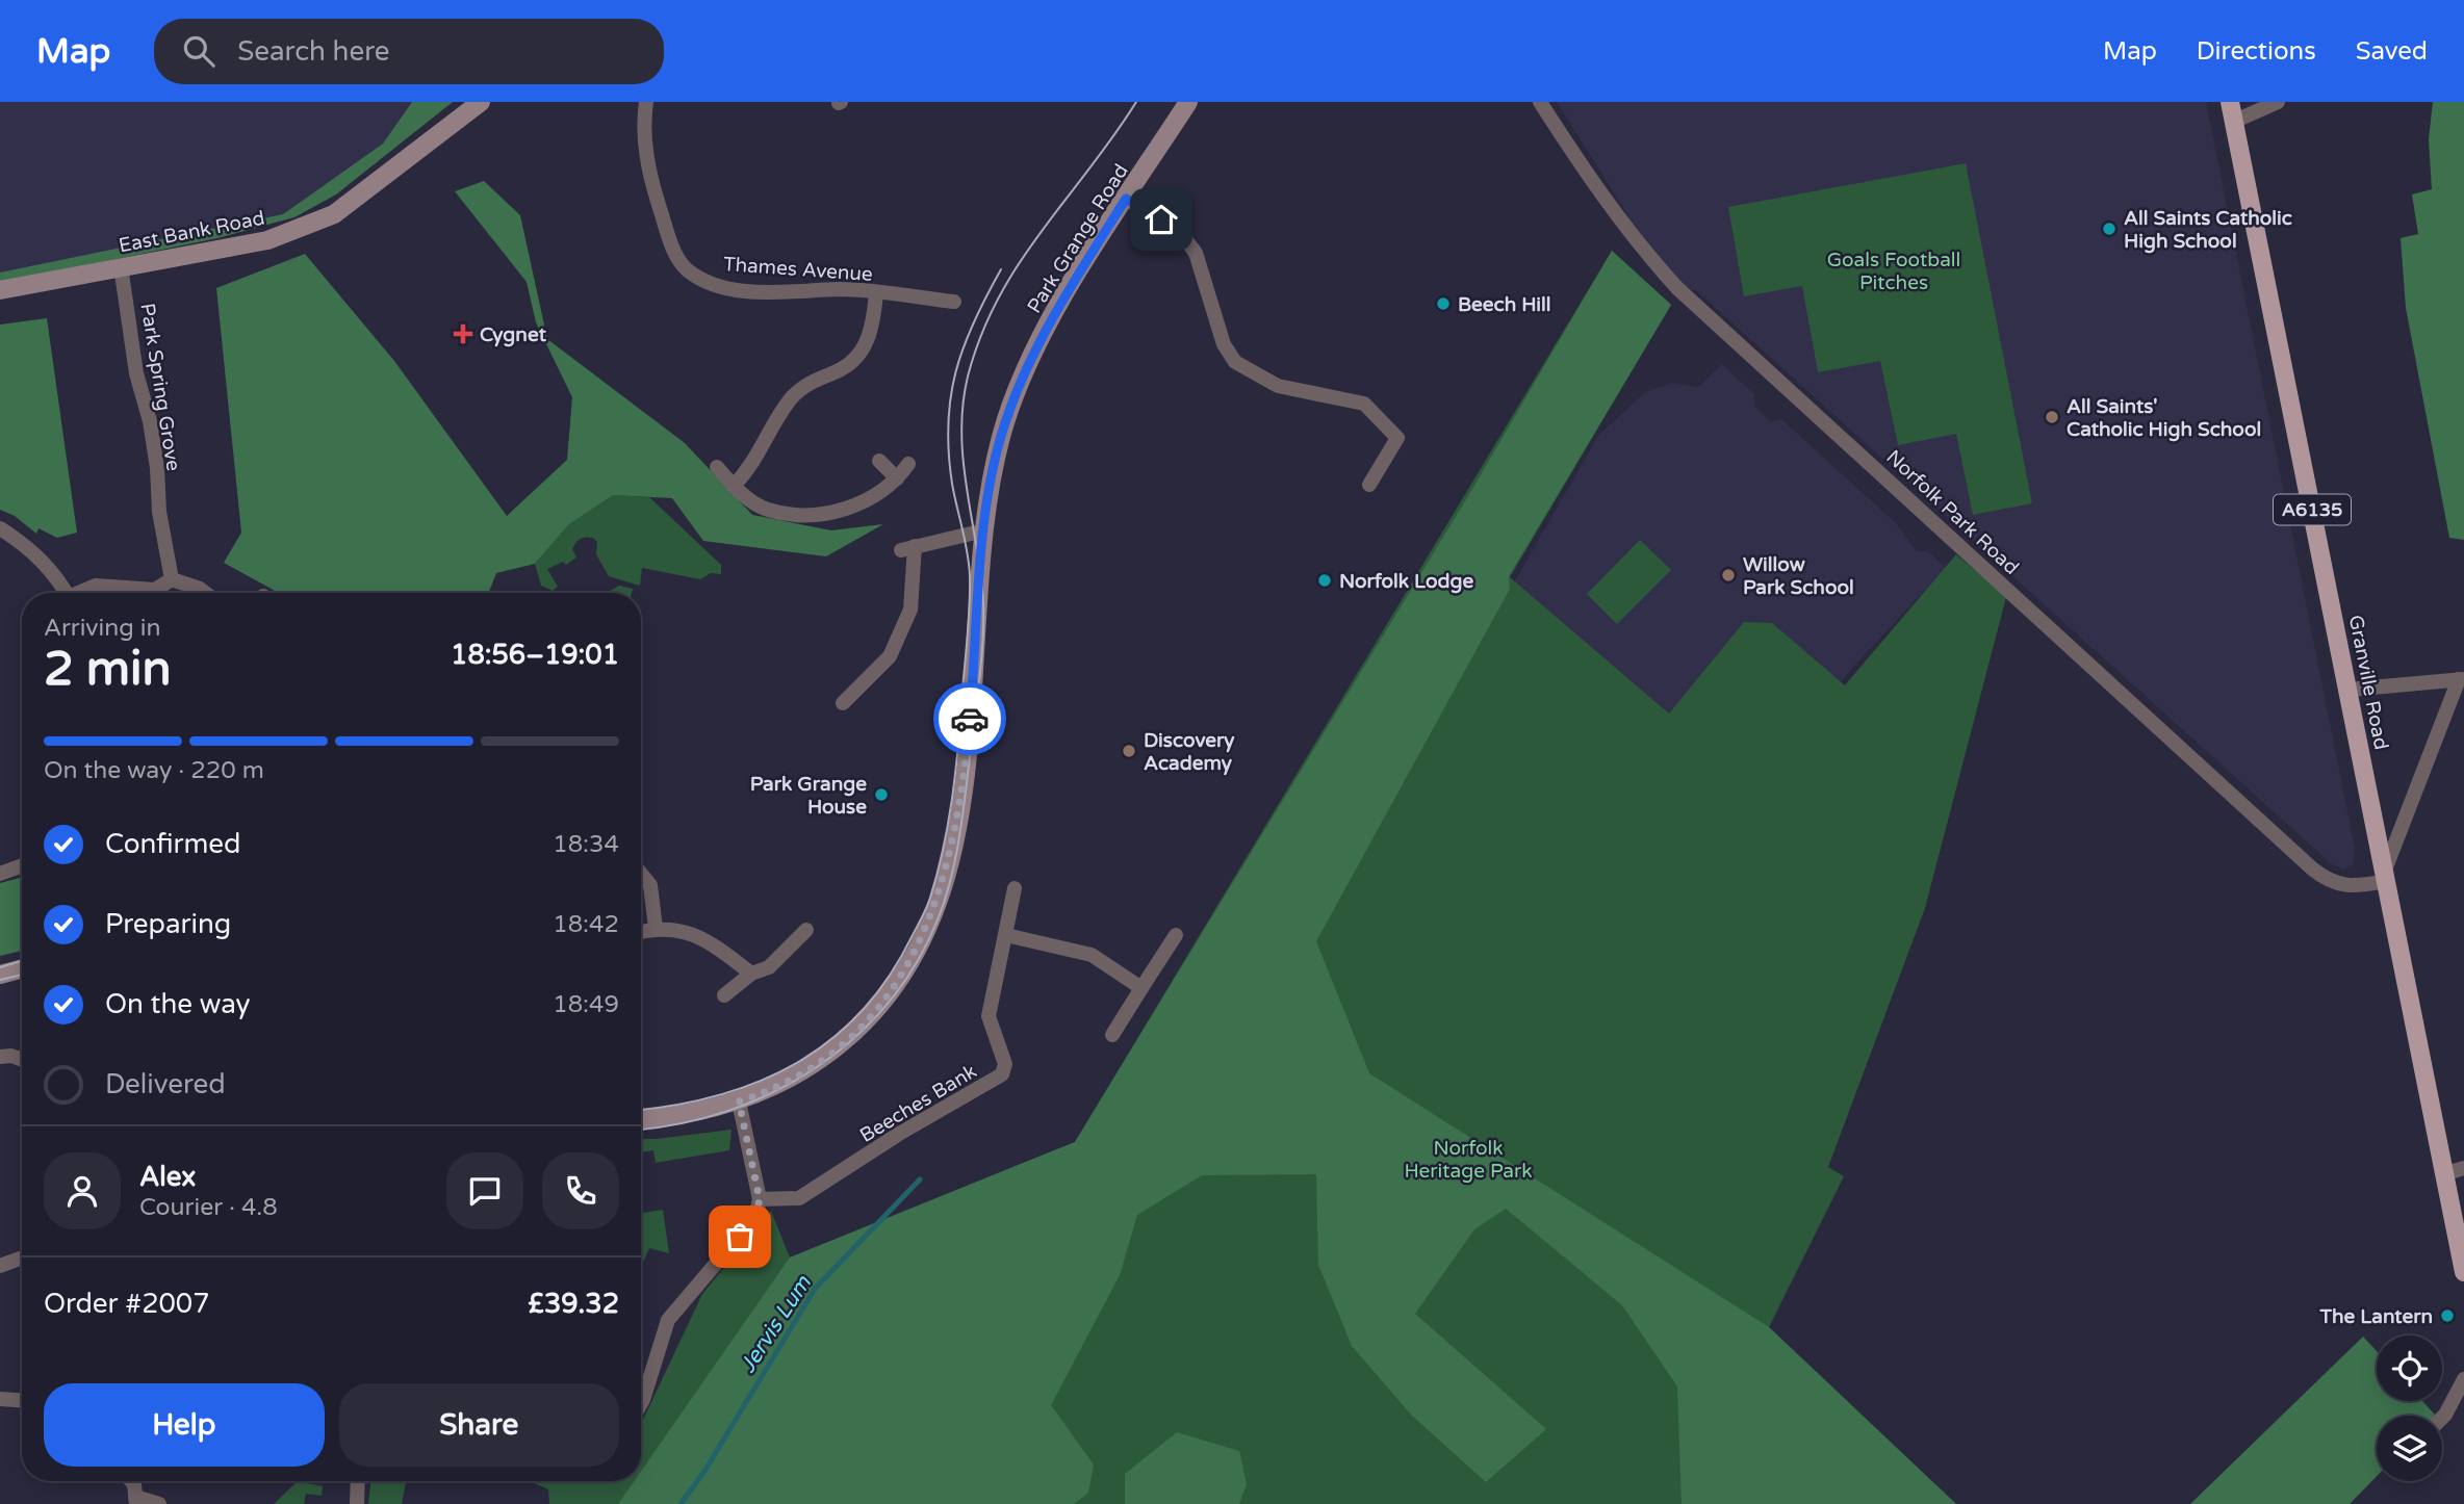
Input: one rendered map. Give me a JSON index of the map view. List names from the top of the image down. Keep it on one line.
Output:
{"streets":{"main road":["A6135","Granville Road"],"street":["East Bank Road","Park Grange Road","Thames Avenue","Park Spring Grove","Norfolk Park Road","Beeches Bank"]},"crossings":[["East Bank Road","Park Spring Grove"],["Norfolk Park Road","Granville Road"]],"water":["Jervis Lum"],"parks":["Goals Football Pitches","Norfolk Heritage Park"],"places":{"other":["All Saints Catholic High School","Beech Hill","All Saints' Catholic High School","Willow Park School","Norfolk Lodge","Discovery Academy","Park Grange House","The Lantern"],"health":["Cygnet"]},"page":{"header":"Map","search":"Search here","nav":["Map","Directions","Saved"],"heading":["2 min","Arriving in","18:56–19:01"],"panel":["Alex","Courier · 4.8","Order #2007","£39.32"],"bar":"On the way · 220 m","list":[["Confirmed","18:34"],["Preparing","18:42"],["On the way","18:49"],"Delivered"],"buttons":["Help","Share"]}}
